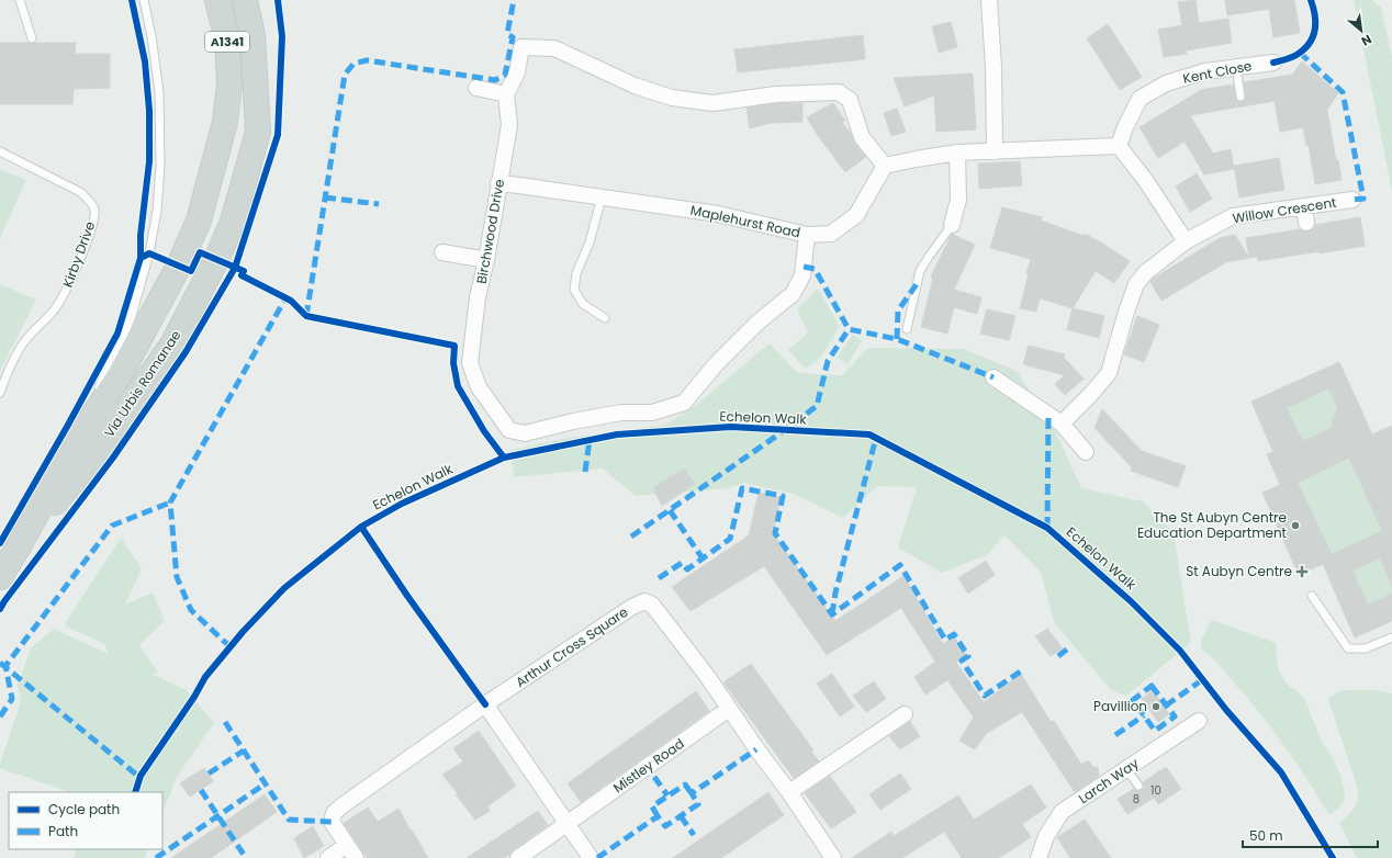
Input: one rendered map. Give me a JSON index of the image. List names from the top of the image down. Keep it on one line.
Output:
{"streets":{"main road":["A1341","Via Urbis Romanae"],"street":["Kent Close","Willow Crescent","Maplehurst Road","Birchwood Drive","Arthur Cross Square","Mistley Road","Larch Way"],"lane":["Kirby Drive"],"cycle path":["Echelon Walk"]},"crossings":[["Maplehurst Road","Birchwood Drive"],["Arthur Cross Square","Mistley Road"]],"places":{"other":["The St Aubyn Centre Education Department","Pavillion"],"health":["St Aubyn Centre"]},"house_numbers":["10","8"],"legend":["Cycle path","Path"],"scale_bar":"50 m","north":"bottom right"}
